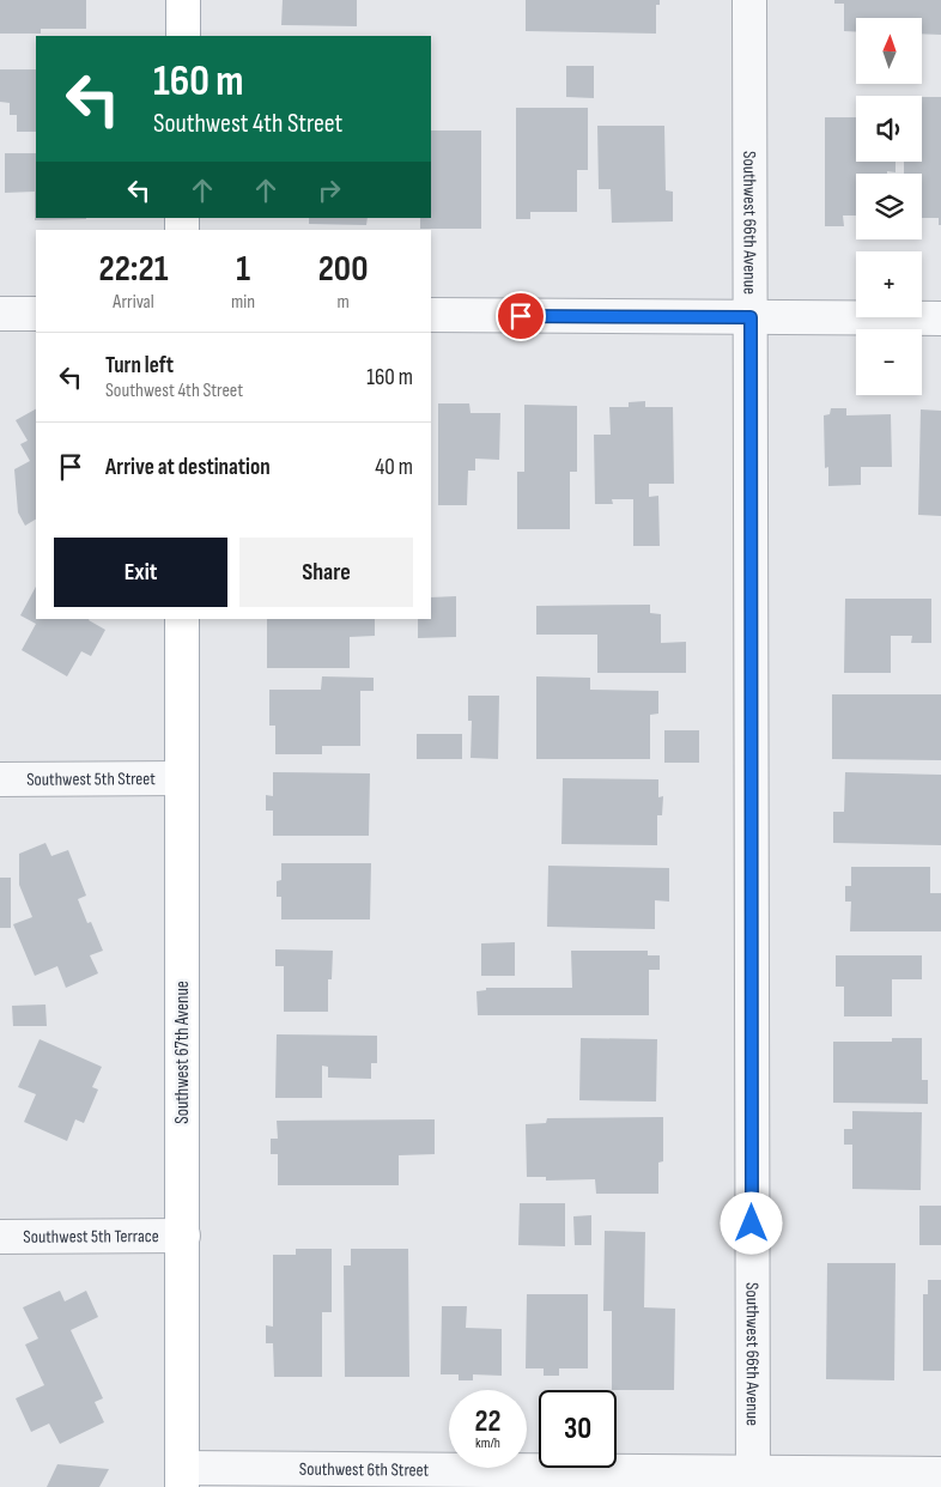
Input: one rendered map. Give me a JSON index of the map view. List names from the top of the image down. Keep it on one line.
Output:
{"streets":{"main road":["Southwest 67th Avenue"],"street":["Southwest 66th Avenue","Southwest 5th Street","Southwest 5th Terrace","Southwest 6th Street"]},"crossings":[["Southwest 66th Avenue","Southwest 6th Street"],["Southwest 5th Street","Southwest 67th Avenue"],["Southwest 67th Avenue","Southwest 5th Terrace"],["Southwest 67th Avenue","Southwest 6th Street"]],"north":"top","page":{"map_buttons":["+","−"],"turn":["160 m","Southwest 4th Street"],"eta":["22:21","Arrival","1","min","200","m"],"list":[{"name":"Turn left","note":"Southwest 4th Street","value":"160 m"},{"name":"Arrive at destination","value":"40 m"}],"buttons":["Exit","Share"],"speed":"22 km/h","limit":"30"}}
